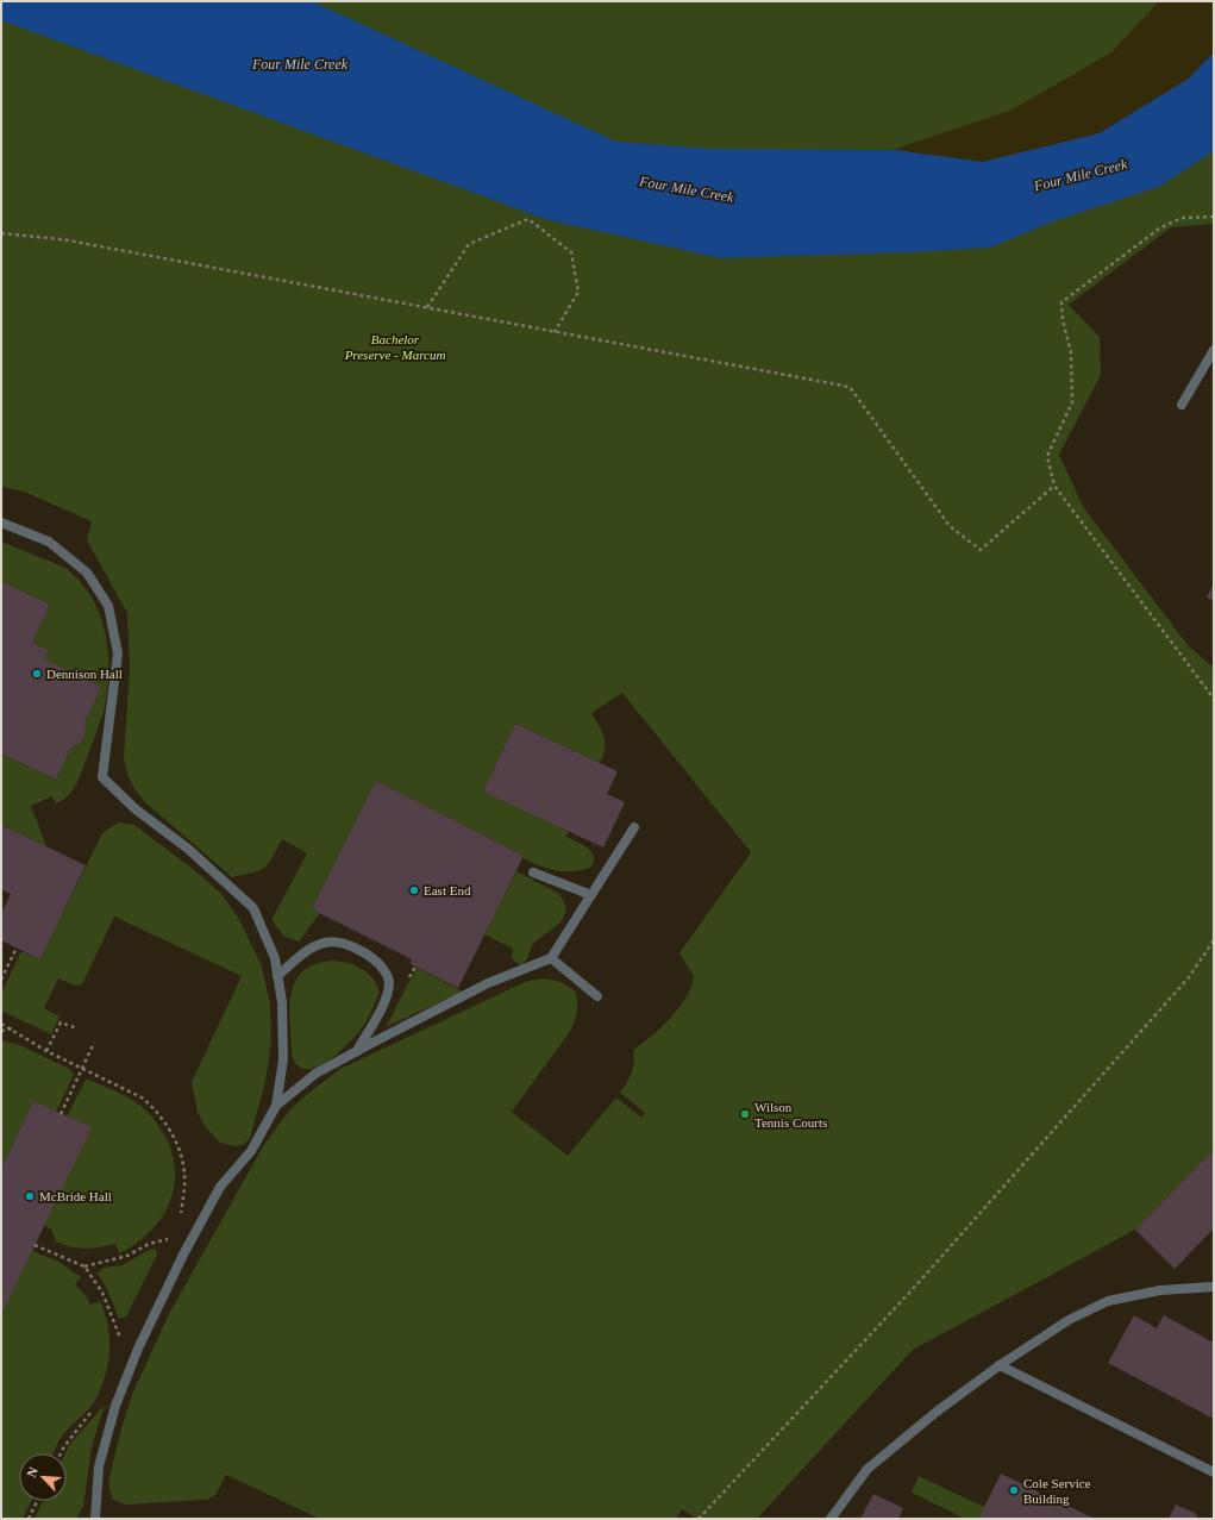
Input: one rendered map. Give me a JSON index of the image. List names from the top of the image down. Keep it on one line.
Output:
{"water":["Four Mile Creek"],"parks":["Bachelor Preserve - Marcum"],"places":["Dennison Hall","East End","Wilson Tennis Courts","McBride Hall","Cole Service Building"],"north":"top left"}
